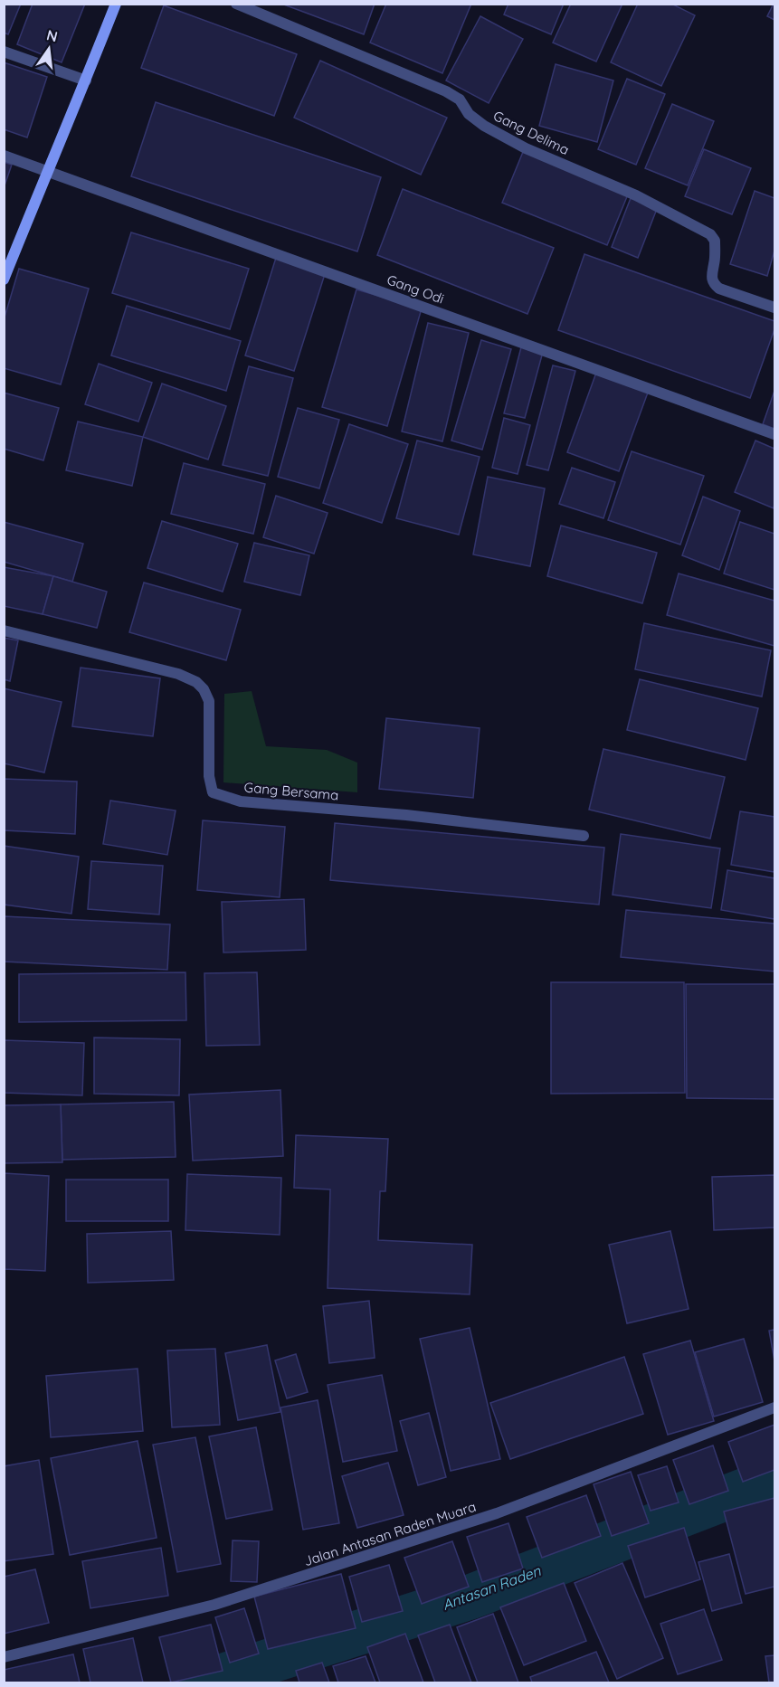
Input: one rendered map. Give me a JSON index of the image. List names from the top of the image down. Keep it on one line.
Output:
{"streets":{"street":["Gang Delima","Gang Odi","Gang Bersama","Jalan Antasan Raden Muara"]},"water":["Antasan Raden"],"north":"top"}
